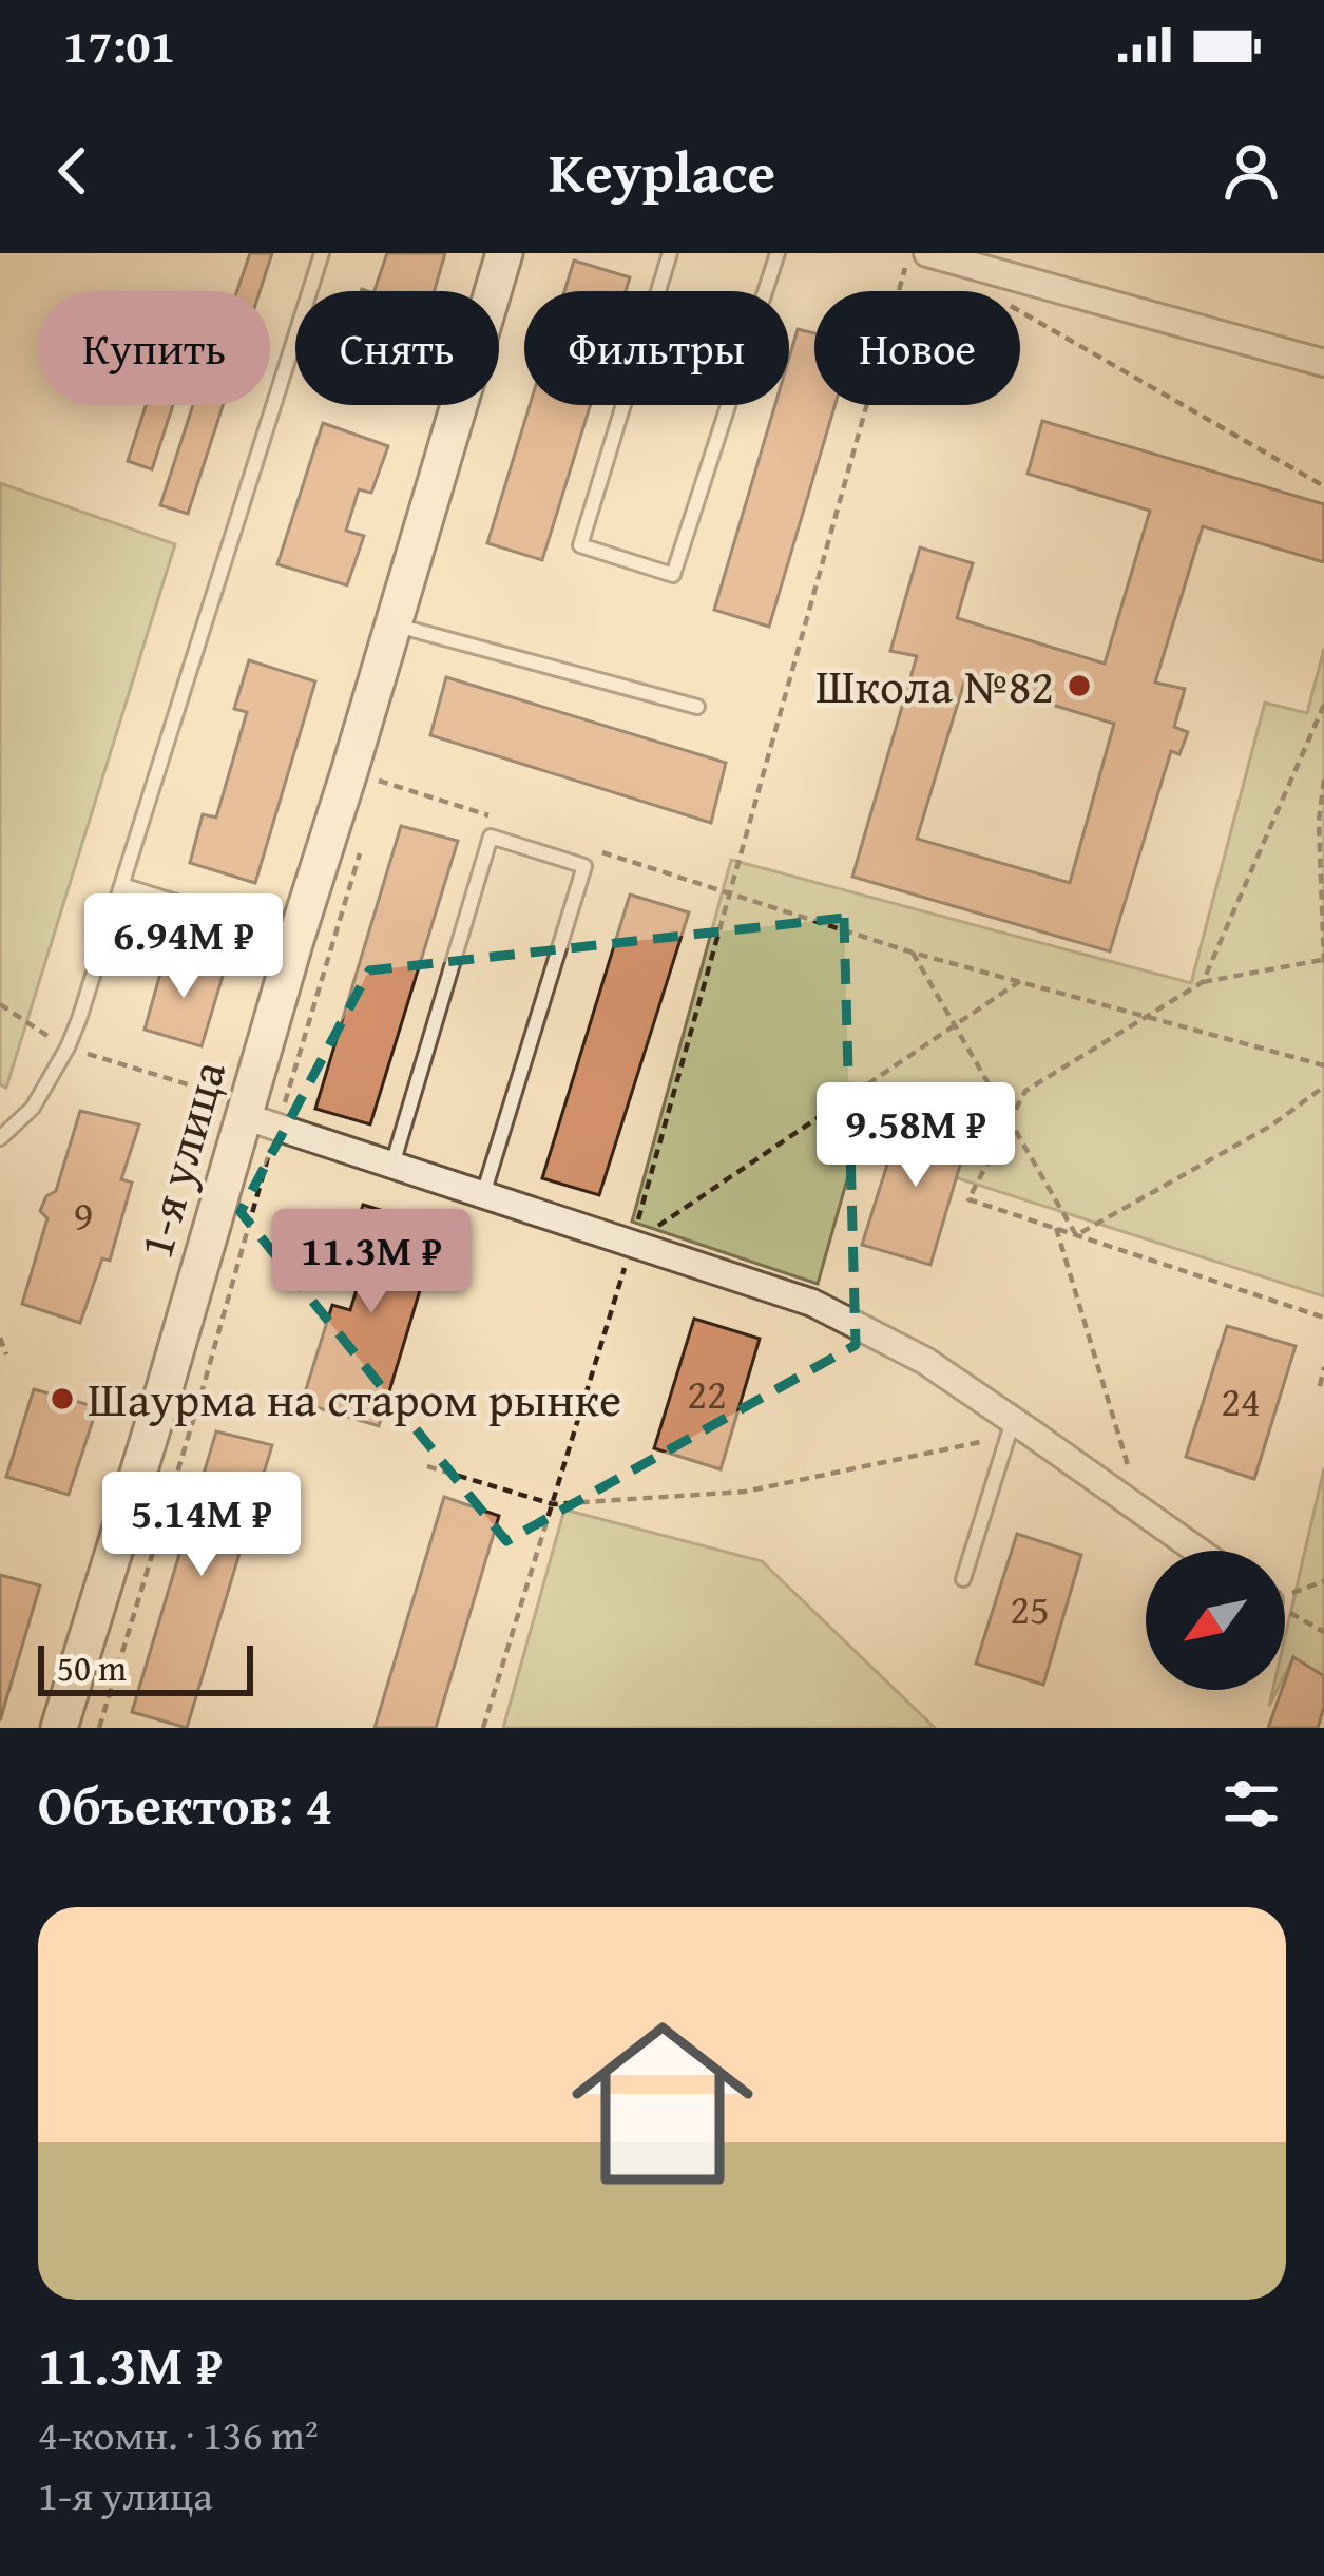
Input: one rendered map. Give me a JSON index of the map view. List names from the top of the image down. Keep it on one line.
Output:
{"streets":{"street":["1-я улица"]},"places":["Школа №82","Шаурма на старом рынке"],"house_numbers":["9","22","24","25"],"scale_bar":"50 m","north":"bottom left","page":{"status":"17:01","header":"Keyplace","chip":["Купить","Снять","Фильтры","Новое"],"price":["6.94M ₽","9.58M ₽","11.3M ₽","5.14M ₽"],"scale":"50 m","heading":"Объектов: 4","list":[{"name":"11.3M ₽","note":"4-комн. · 136 m² · 1-я улица"}]}}
